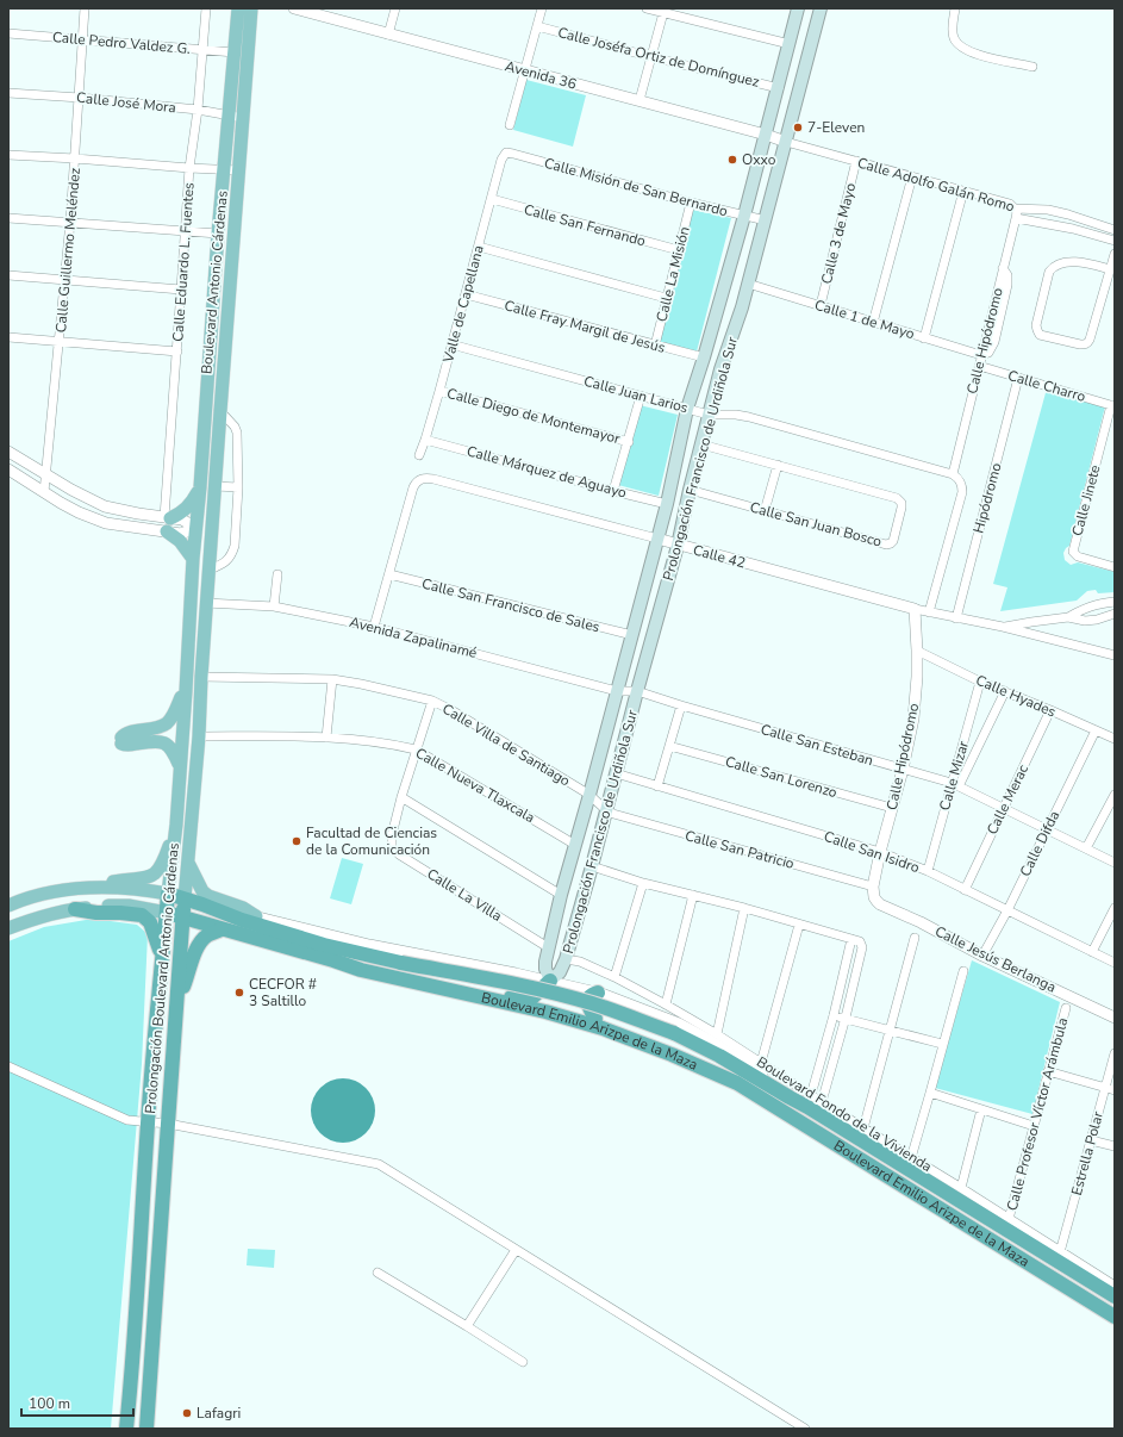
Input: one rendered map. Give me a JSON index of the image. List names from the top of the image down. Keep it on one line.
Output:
{"streets":{"highway":["Prolongación Boulevard Antonio Cárdenas","Boulevard Emilio Arizpe de la Maza"],"main road":["Boulevard Antonio Cárdenas","Prolongación Francisco de Urdiñola Sur"],"street":["Calle Pedro Valdez G.","Calle Joséfa Ortiz de Domínguez","Avenida 36","Calle José Mora","Calle Adolfo Galán Romo","Calle Misión de San Bernardo","Calle San Fernando","Calle 3 de Mayo","Calle Guillermo Meléndez","Calle Eduardo L. Fuentes","Calle La Misión","Valle de Capellana","Calle 1 de Mayo","Calle Fray Margil de Jesús","Calle Hipódromo","Calle Charro","Calle Juan Larios","Calle Diego de Montemayor","Calle Márquez de Aguayo","Hipódromo","Calle Jinete","Calle San Juan Bosco","Calle 42","Calle San Francisco de Sales","Avenida Zapalinamé","Calle Hyades","Calle Villa de Santiago","Calle San Esteban","Calle Mizar","Calle San Lorenzo","Calle Nueva Tlaxcala","Calle Merac","Calle Difda","Calle San Patricio","Calle San Isidro","Calle La Villa","Calle Jesús Berlanga","Boulevard Fondo de la Vivienda","Calle Profesor Víctor Arámbula","Estrella Polar"]},"crossings":[["Calle Pedro Valdez G.","Calle Guillermo Meléndez"],["Calle Pedro Valdez G.","Calle Eduardo L. Fuentes"],["Calle Pedro Valdez G.","Boulevard Antonio Cárdenas"],["Calle Joséfa Ortiz de Domínguez","Prolongación Francisco de Urdiñola Sur"],["Avenida 36","Calle Adolfo Galán Romo"],["Avenida 36","Prolongación Francisco de Urdiñola Sur"],["Calle José Mora","Calle Guillermo Meléndez"],["Calle José Mora","Calle Eduardo L. Fuentes"],["Calle José Mora","Boulevard Antonio Cárdenas"],["Calle Adolfo Galán Romo","Calle 3 de Mayo"],["Calle Adolfo Galán Romo","Calle Hipódromo"],["Calle Adolfo Galán Romo","Prolongación Francisco de Urdiñola Sur"],["Calle Misión de San Bernardo","Calle La Misión"],["Calle Misión de San Bernardo","Valle de Capellana"],["Calle Misión de San Bernardo","Prolongación Francisco de Urdiñola Sur"],["Calle San Fernando","Calle La Misión"],["Calle San Fernando","Valle de Capellana"],["Calle 3 de Mayo","Calle 1 de Mayo"],["Calle La Misión","Calle Fray Margil de Jesús"],["Boulevard Antonio Cárdenas","Prolongación Boulevard Antonio Cárdenas"],["Valle de Capellana","Calle Fray Margil de Jesús"],["Valle de Capellana","Calle Juan Larios"],["Valle de Capellana","Calle Diego de Montemayor"],["Valle de Capellana","Calle Márquez de Aguayo"],["Calle 1 de Mayo","Calle Hipódromo"],["Calle 1 de Mayo","Prolongación Francisco de Urdiñola Sur"],["Calle Fray Margil de Jesús","Prolongación Francisco de Urdiñola Sur"],["Calle Hipódromo","Calle Charro"],["Calle Hipódromo","Calle Juan Larios"],["Calle Hipódromo","Calle 42"],["Calle Hipódromo","Calle Hyades"],["Calle Hipódromo","Calle San Esteban"],["Calle Hipódromo","Calle San Lorenzo"],["Calle Hipódromo","Calle San Patricio"],["Calle Hipódromo","Calle San Isidro"],["Calle Hipódromo","Calle Jesús Berlanga"],["Calle Charro","Hipódromo"],["Calle Charro","Calle Jinete"],["Calle Juan Larios","Prolongación Francisco de Urdiñola Sur"],["Prolongación Francisco de Urdiñola Sur","Calle Márquez de Aguayo"],["Prolongación Francisco de Urdiñola Sur","Calle San Juan Bosco"],["Prolongación Francisco de Urdiñola Sur","Calle 42"],["Prolongación Francisco de Urdiñola Sur","Calle San Francisco de Sales"],["Prolongación Francisco de Urdiñola Sur","Avenida Zapalinamé"],["Prolongación Francisco de Urdiñola Sur","Calle Villa de Santiago"],["Prolongación Francisco de Urdiñola Sur","Calle San Esteban"],["Prolongación Francisco de Urdiñola Sur","Calle Nueva Tlaxcala"],["Prolongación Francisco de Urdiñola Sur","Calle San Patricio"],["Prolongación Francisco de Urdiñola Sur","Calle San Isidro"],["Prolongación Francisco de Urdiñola Sur","Calle La Villa"],["Prolongación Francisco de Urdiñola Sur","Boulevard Fondo de la Vivienda"],["Hipódromo","Calle 42"],["Calle 42","Calle San Francisco de Sales"],["Avenida Zapalinamé","Calle San Esteban"],["Avenida Zapalinamé","Prolongación Boulevard Antonio Cárdenas"],["Calle Hyades","Calle Mizar"],["Calle Hyades","Calle Merac"],["Calle Hyades","Calle Difda"],["Calle Villa de Santiago","Calle San Patricio"],["Calle Villa de Santiago","Prolongación Boulevard Antonio Cárdenas"],["Calle San Esteban","Calle Mizar"],["Calle San Esteban","Calle Merac"],["Calle San Esteban","Calle Difda"],["Calle Mizar","Calle San Isidro"],["Calle Nueva Tlaxcala","Prolongación Boulevard Antonio Cárdenas"],["Calle Merac","Calle San Isidro"],["Calle Difda","Calle San Isidro"],["Calle Difda","Calle Jesús Berlanga"],["Prolongación Boulevard Antonio Cárdenas","Boulevard Emilio Arizpe de la Maza"],["Boulevard Emilio Arizpe de la Maza","Boulevard Fondo de la Vivienda"],["Boulevard Fondo de la Vivienda","Calle Profesor Víctor Arámbula"],["Boulevard Fondo de la Vivienda","Estrella Polar"]],"places":["7-Eleven","Oxxo","Facultad de Ciencias de la Comunicación","CECFOR # 3 Saltillo","Lafagri"],"scale_bar":"100 m"}
